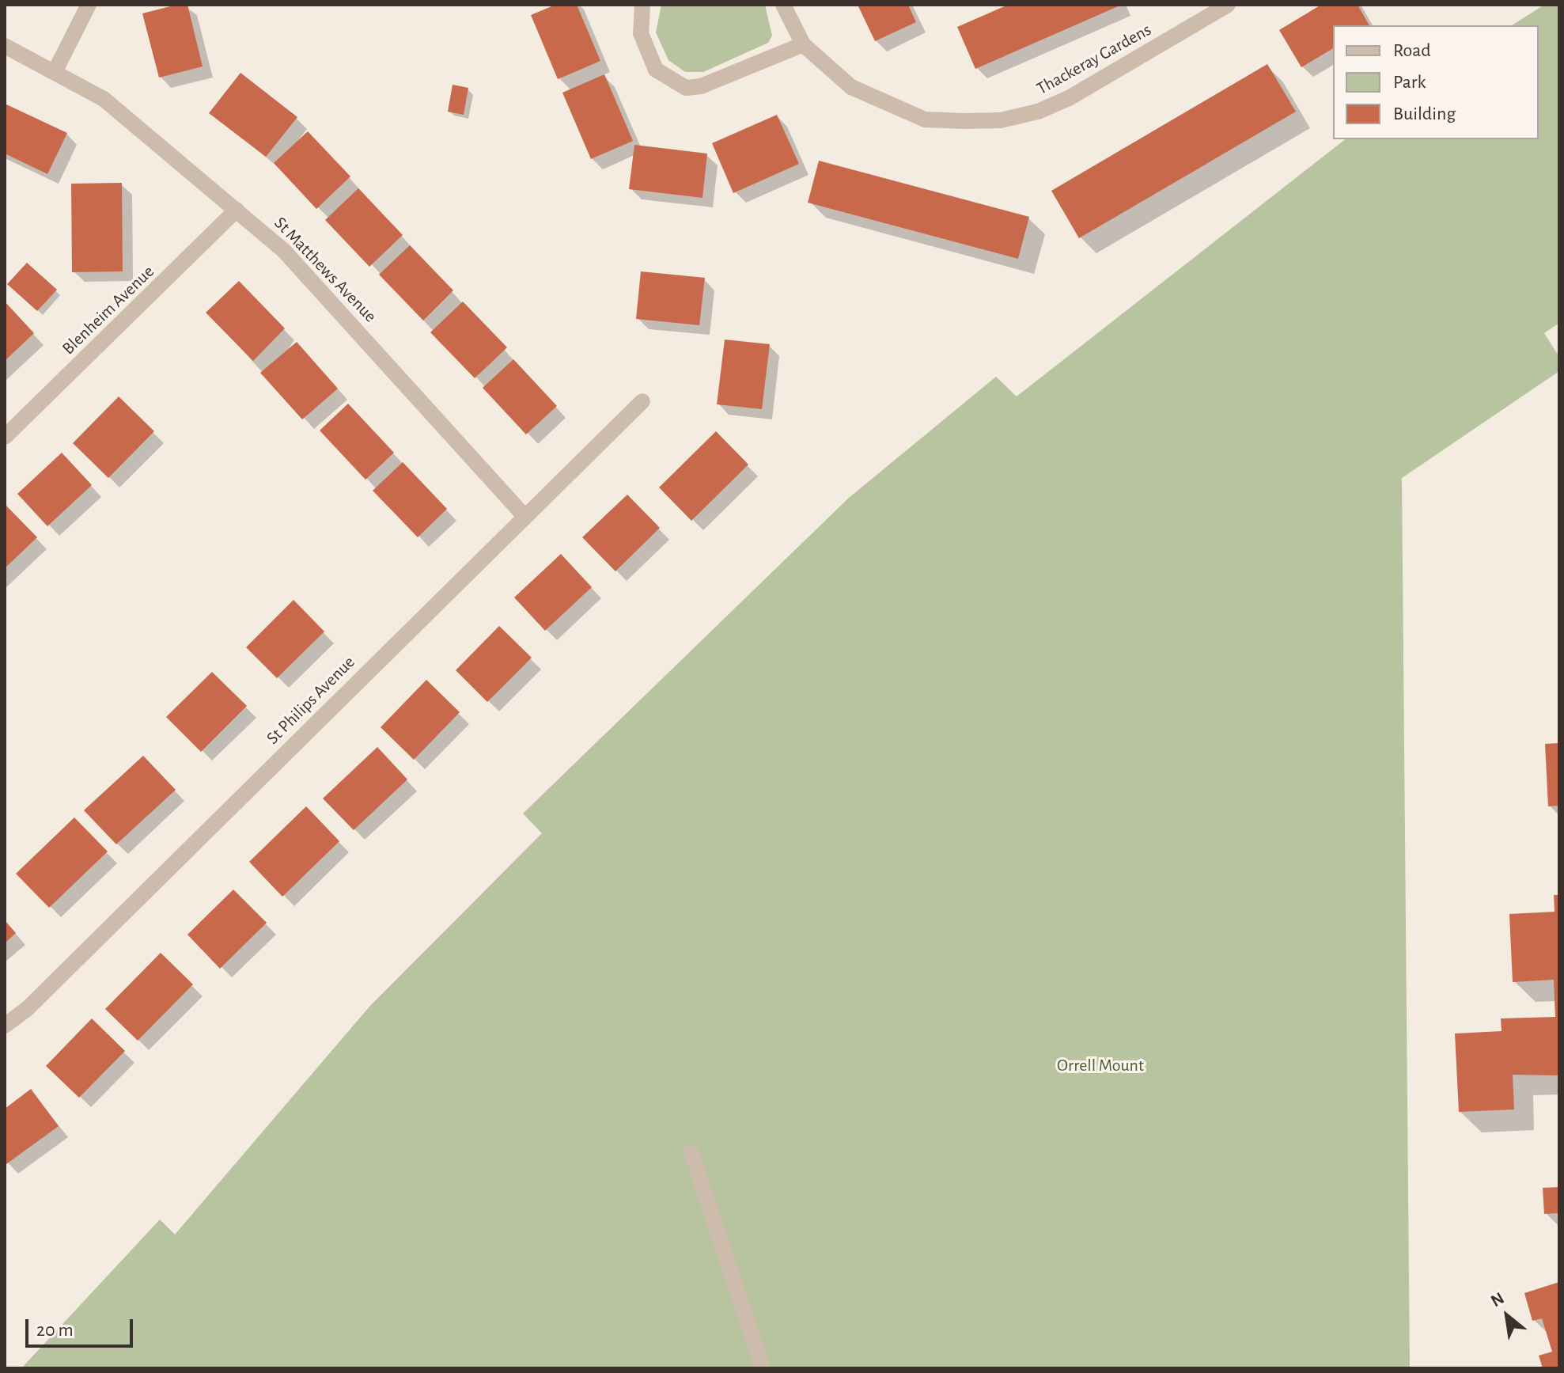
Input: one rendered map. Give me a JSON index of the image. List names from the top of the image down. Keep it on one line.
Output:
{"streets":{"street":["Thackeray Gardens","St Matthews Avenue","Blenheim Avenue","St Philips Avenue"]},"crossings":[["St Matthews Avenue","Blenheim Avenue"],["St Matthews Avenue","St Philips Avenue"]],"parks":["Orrell Mount"],"legend":["Road","Park","Building"],"scale_bar":"20 m","north":"top left"}
